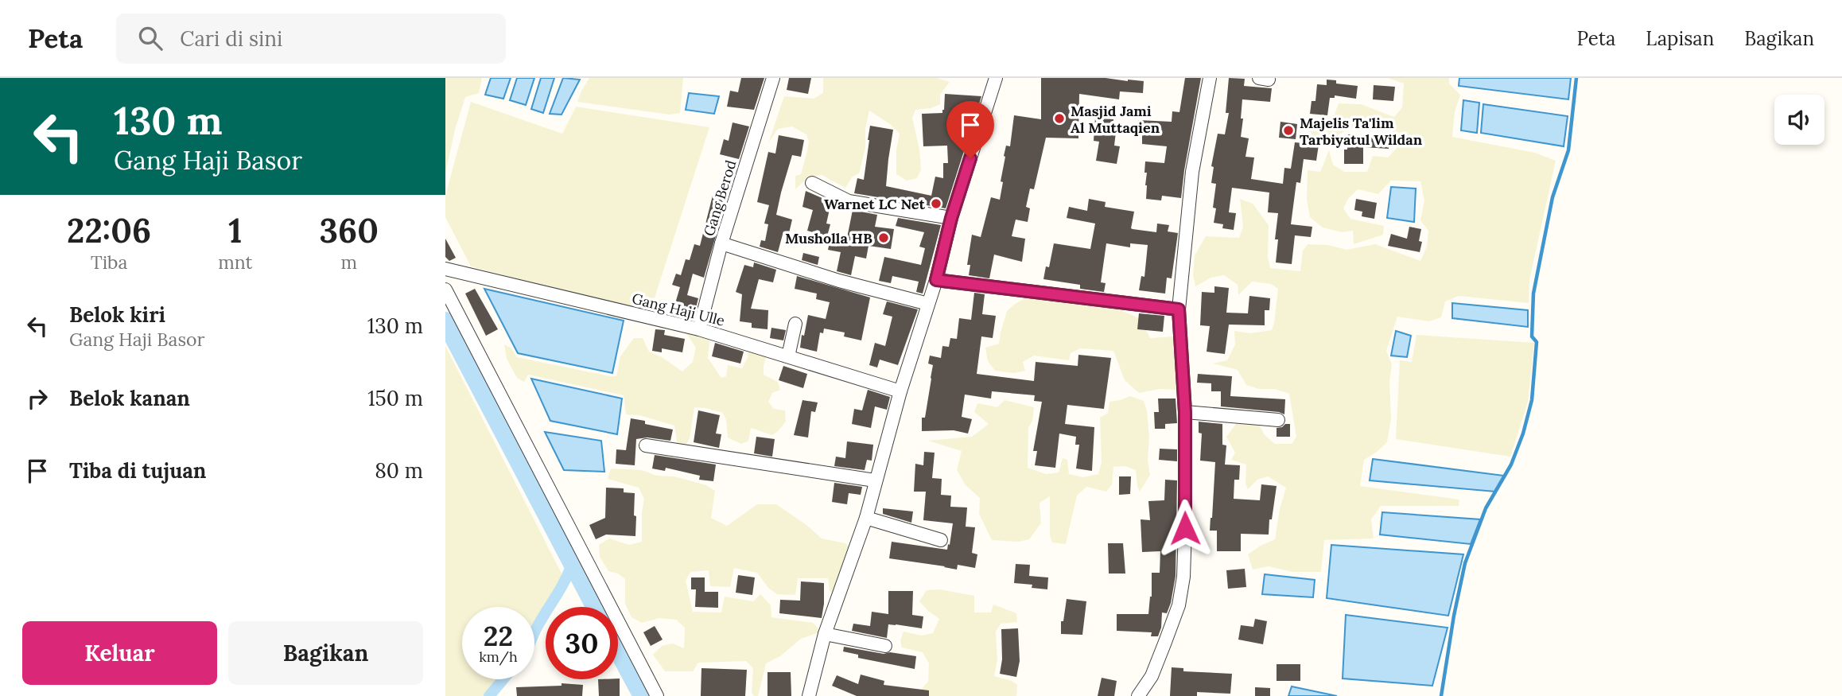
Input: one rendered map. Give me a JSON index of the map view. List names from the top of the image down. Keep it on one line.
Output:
{"streets":{"street":["Gang Berod","Gang Haji Ulle"]},"crossings":[["Gang Berod","Gang Haji Ulle"]],"places":["Masjid Jami Al Muttaqien","Majelis Ta'lim Tarbiyatul Wildan","Warnet LC Net","Musholla HB"],"page":{"header":"Peta","search":"Cari di sini","nav":["Peta","Lapisan","Bagikan"],"turn":["130 m","Gang Haji Basor"],"eta":["22:06","Tiba","1","mnt","360","m"],"list":[{"name":"Belok kiri","note":"Gang Haji Basor","value":"130 m"},{"name":"Belok kanan","value":"150 m"},{"name":"Tiba di tujuan","value":"80 m"}],"speed":"22 km/h","limit":"30","buttons":["Keluar","Bagikan"]}}
